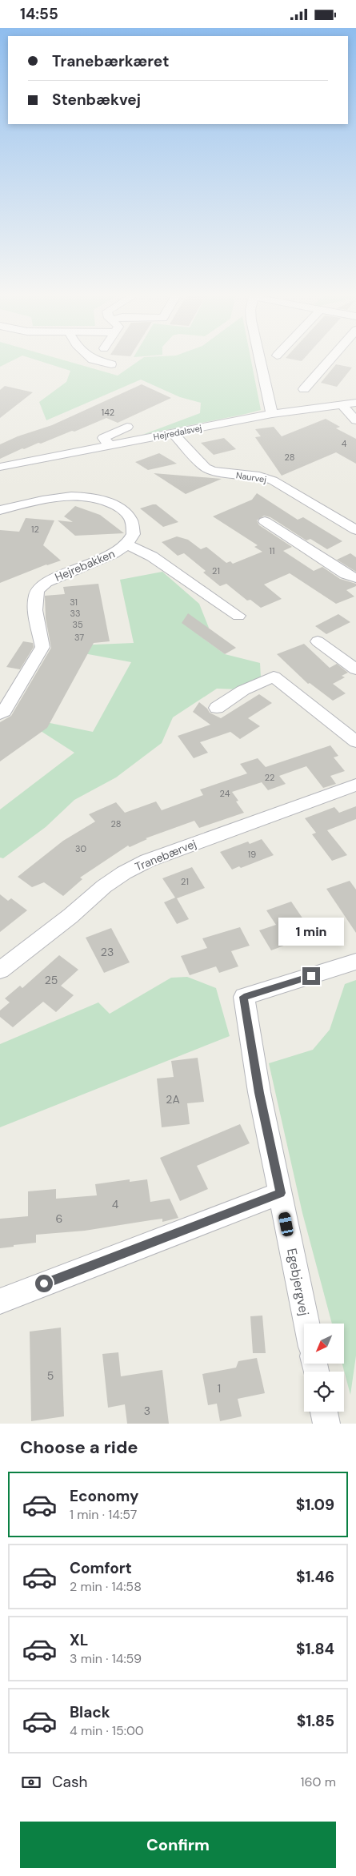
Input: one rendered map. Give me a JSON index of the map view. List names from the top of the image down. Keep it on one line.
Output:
{"streets":{"street":["Hejredalsvej","Naurvej","Hejrebakken","Tranebærvej","Egebjergvej"]},"crossings":[["Hejredalsvej","Naurvej"]],"house_numbers":["142","4","28","12","11","21","31","33","35","37","22","24","28","30","19","21","23","25","2A","4","6","5","1","3"],"north":"bottom left","page":{"status":"14:55","banner":["Tranebærkæret","Stenbækvej"],"bubble":"1 min","heading":"Choose a ride","list":[{"name":"Economy","note":"1 min · 14:57","value":"$1.09"},{"name":"Comfort","note":"2 min · 14:58","value":"$1.46"},{"name":"XL","note":"3 min · 14:59","value":"$1.84"},{"name":"Black","note":"4 min · 15:00","value":"$1.85"}],"pay":["Cash","160 m"],"buttons":"Confirm"}}
